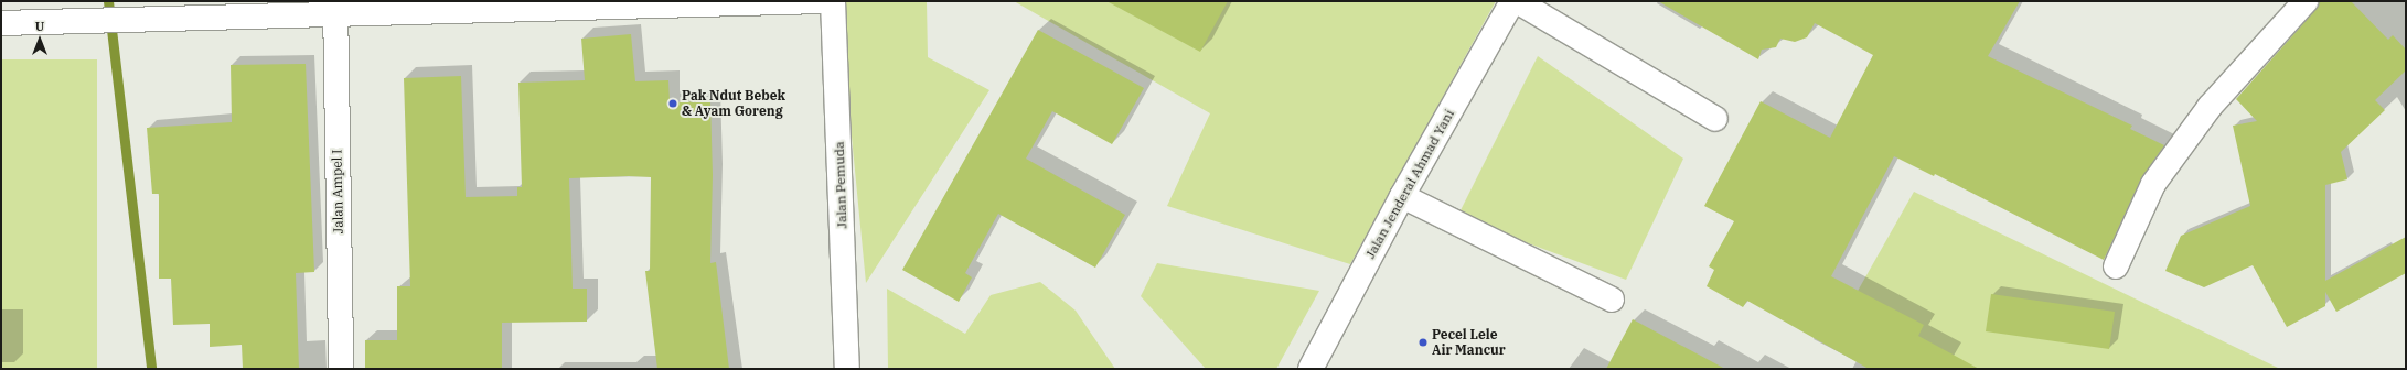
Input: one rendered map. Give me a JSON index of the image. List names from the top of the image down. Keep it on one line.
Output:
{"streets":{"street":["Jalan Jenderal Ahmad Yani","Jalan Pemuda","Jalan Ampel I"]},"places":["Pak Ndut Bebek & Ayam Goreng","Pecel Lele Air Mancur"],"north":"top"}
